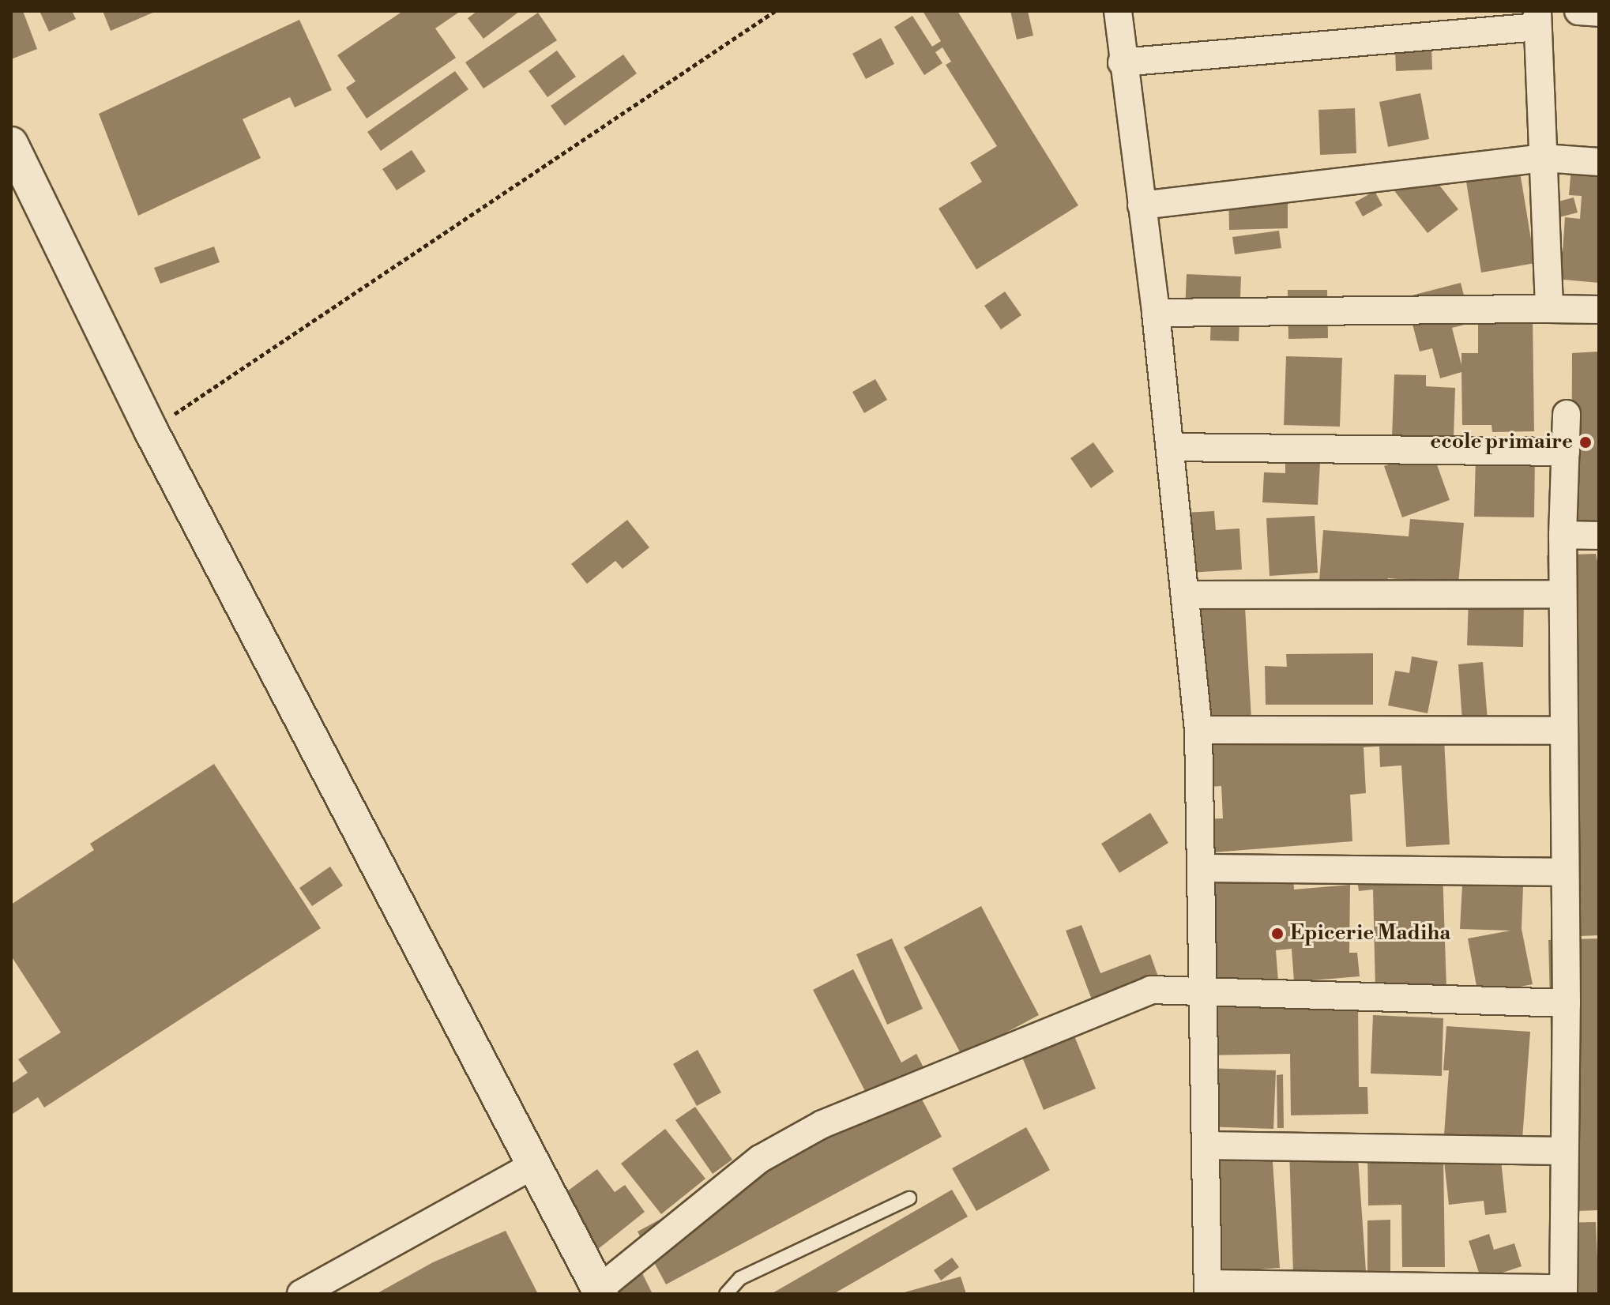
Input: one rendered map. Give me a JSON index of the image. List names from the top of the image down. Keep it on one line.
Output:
{"places":["ecole primaire","Epicerie Madiha"]}
